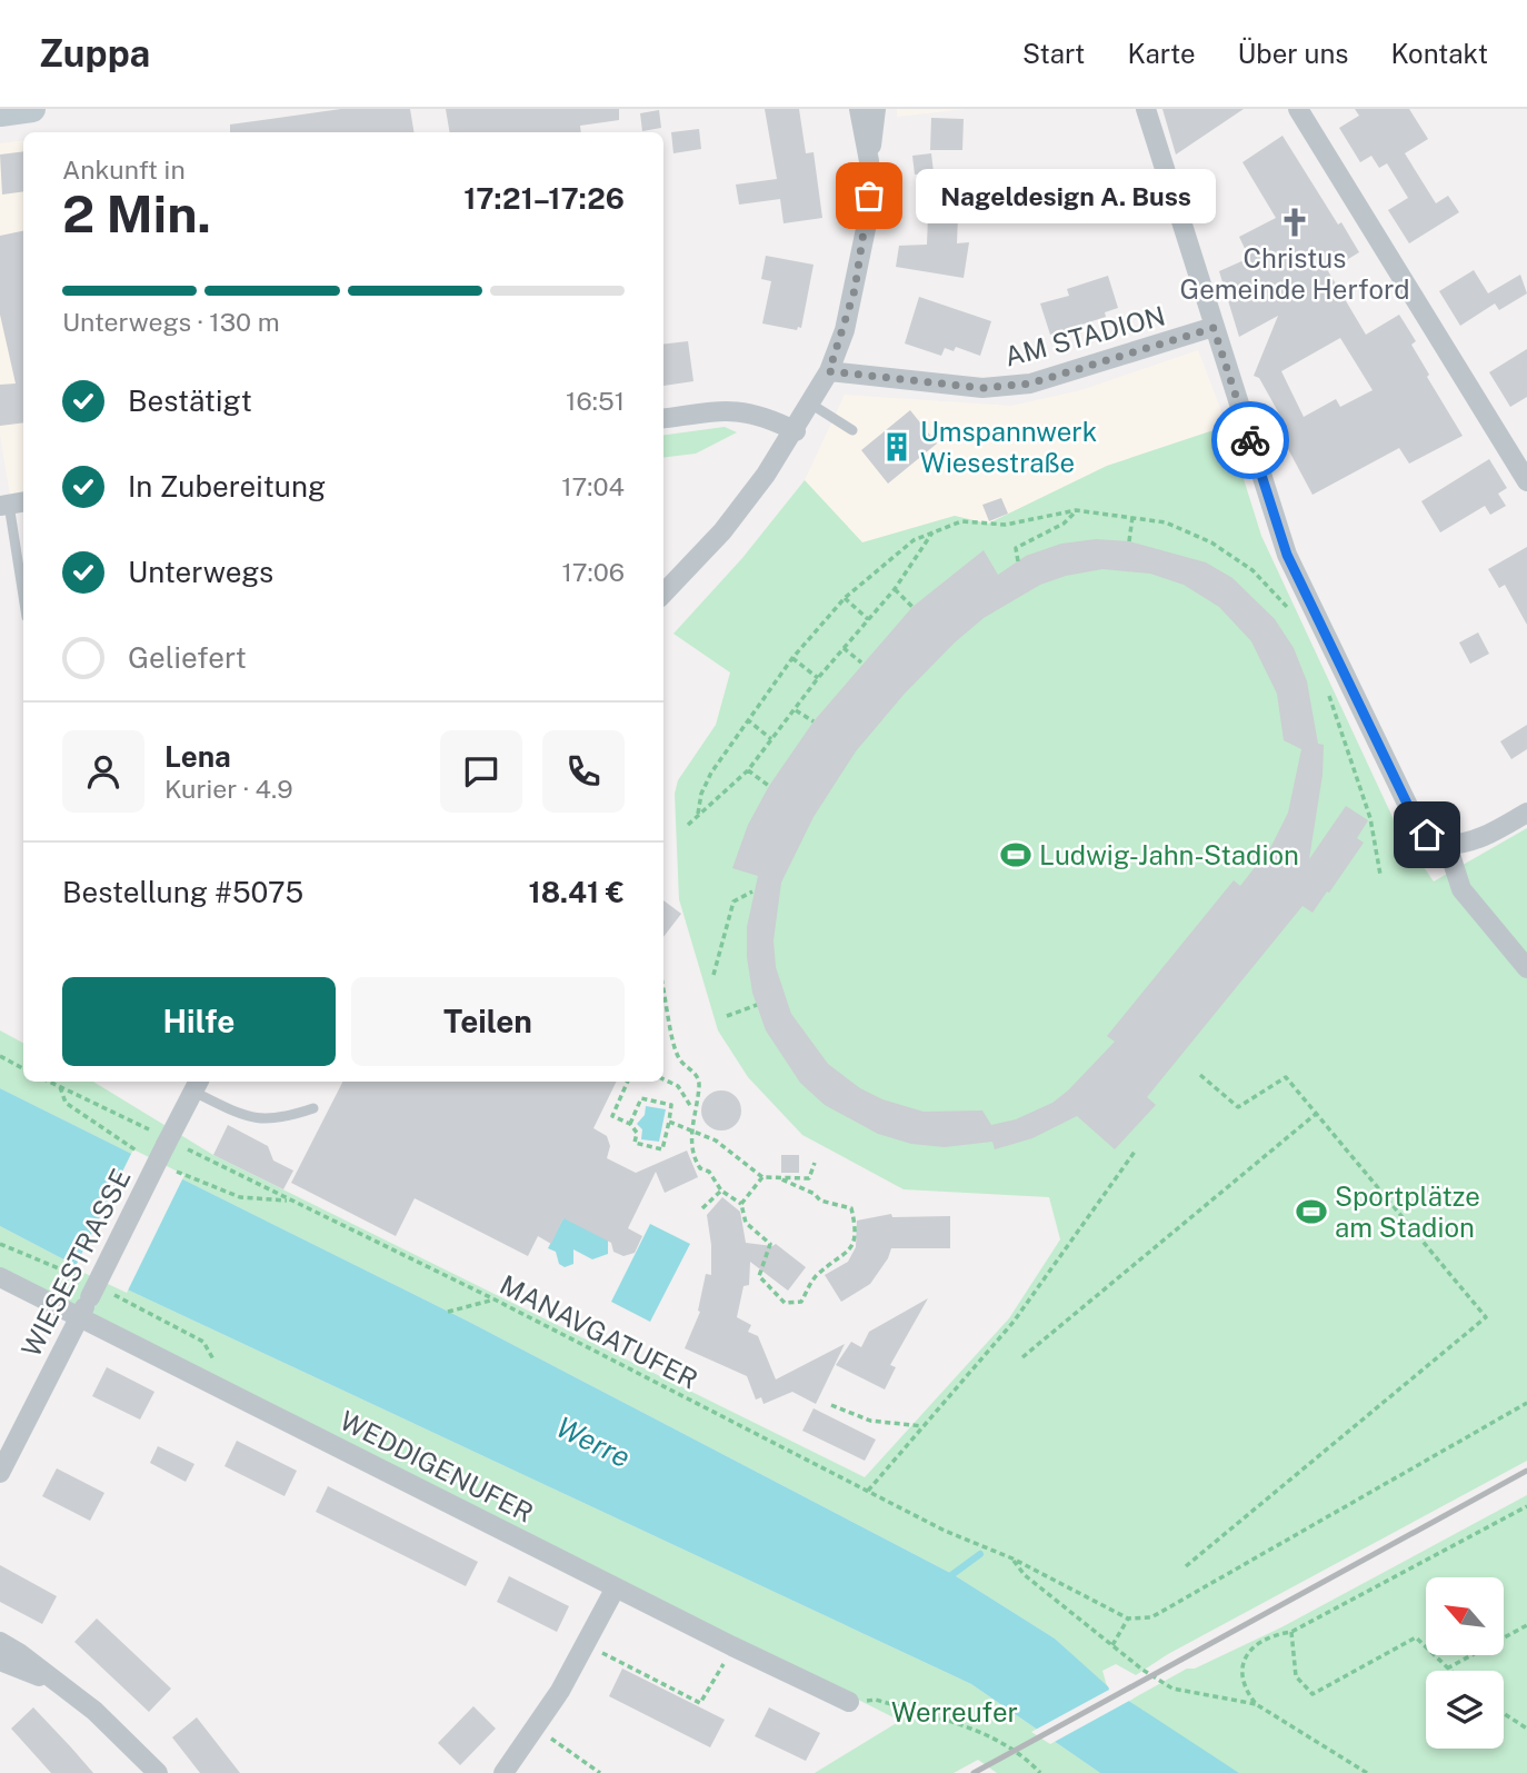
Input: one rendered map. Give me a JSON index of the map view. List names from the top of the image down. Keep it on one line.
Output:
{"streets":{"street":["AM STADION","WIESESTRASSE","WEDDIGENUFER"],"path":["MANAVGATUFER"]},"crossings":[["WIESESTRASSE","MANAVGATUFER"],["WIESESTRASSE","WEDDIGENUFER"]],"water":["Werre"],"parks":["Werreufer"],"places":{"other":["Nageldesign A. Buss"],"church":["Christus Gemeinde Herford"],"building":["Umspannwerk Wiesestraße"],"sports":["Ludwig-Jahn-Stadion","Sportplätze am Stadion"]},"north":"top left","page":{"header":"Zuppa","nav":["Start","Karte","Über uns","Kontakt"],"heading":["2 Min.","Ankunft in","17:21–17:26"],"panel":["Lena","Kurier · 4.9","Bestellung #5075","18.41 €"],"bubble":"Nageldesign A. Buss","bar":"Unterwegs · 130 m","list":[["Bestätigt","16:51"],["In Zubereitung","17:04"],["Unterwegs","17:06"],"Geliefert"],"buttons":["Hilfe","Teilen"]}}
